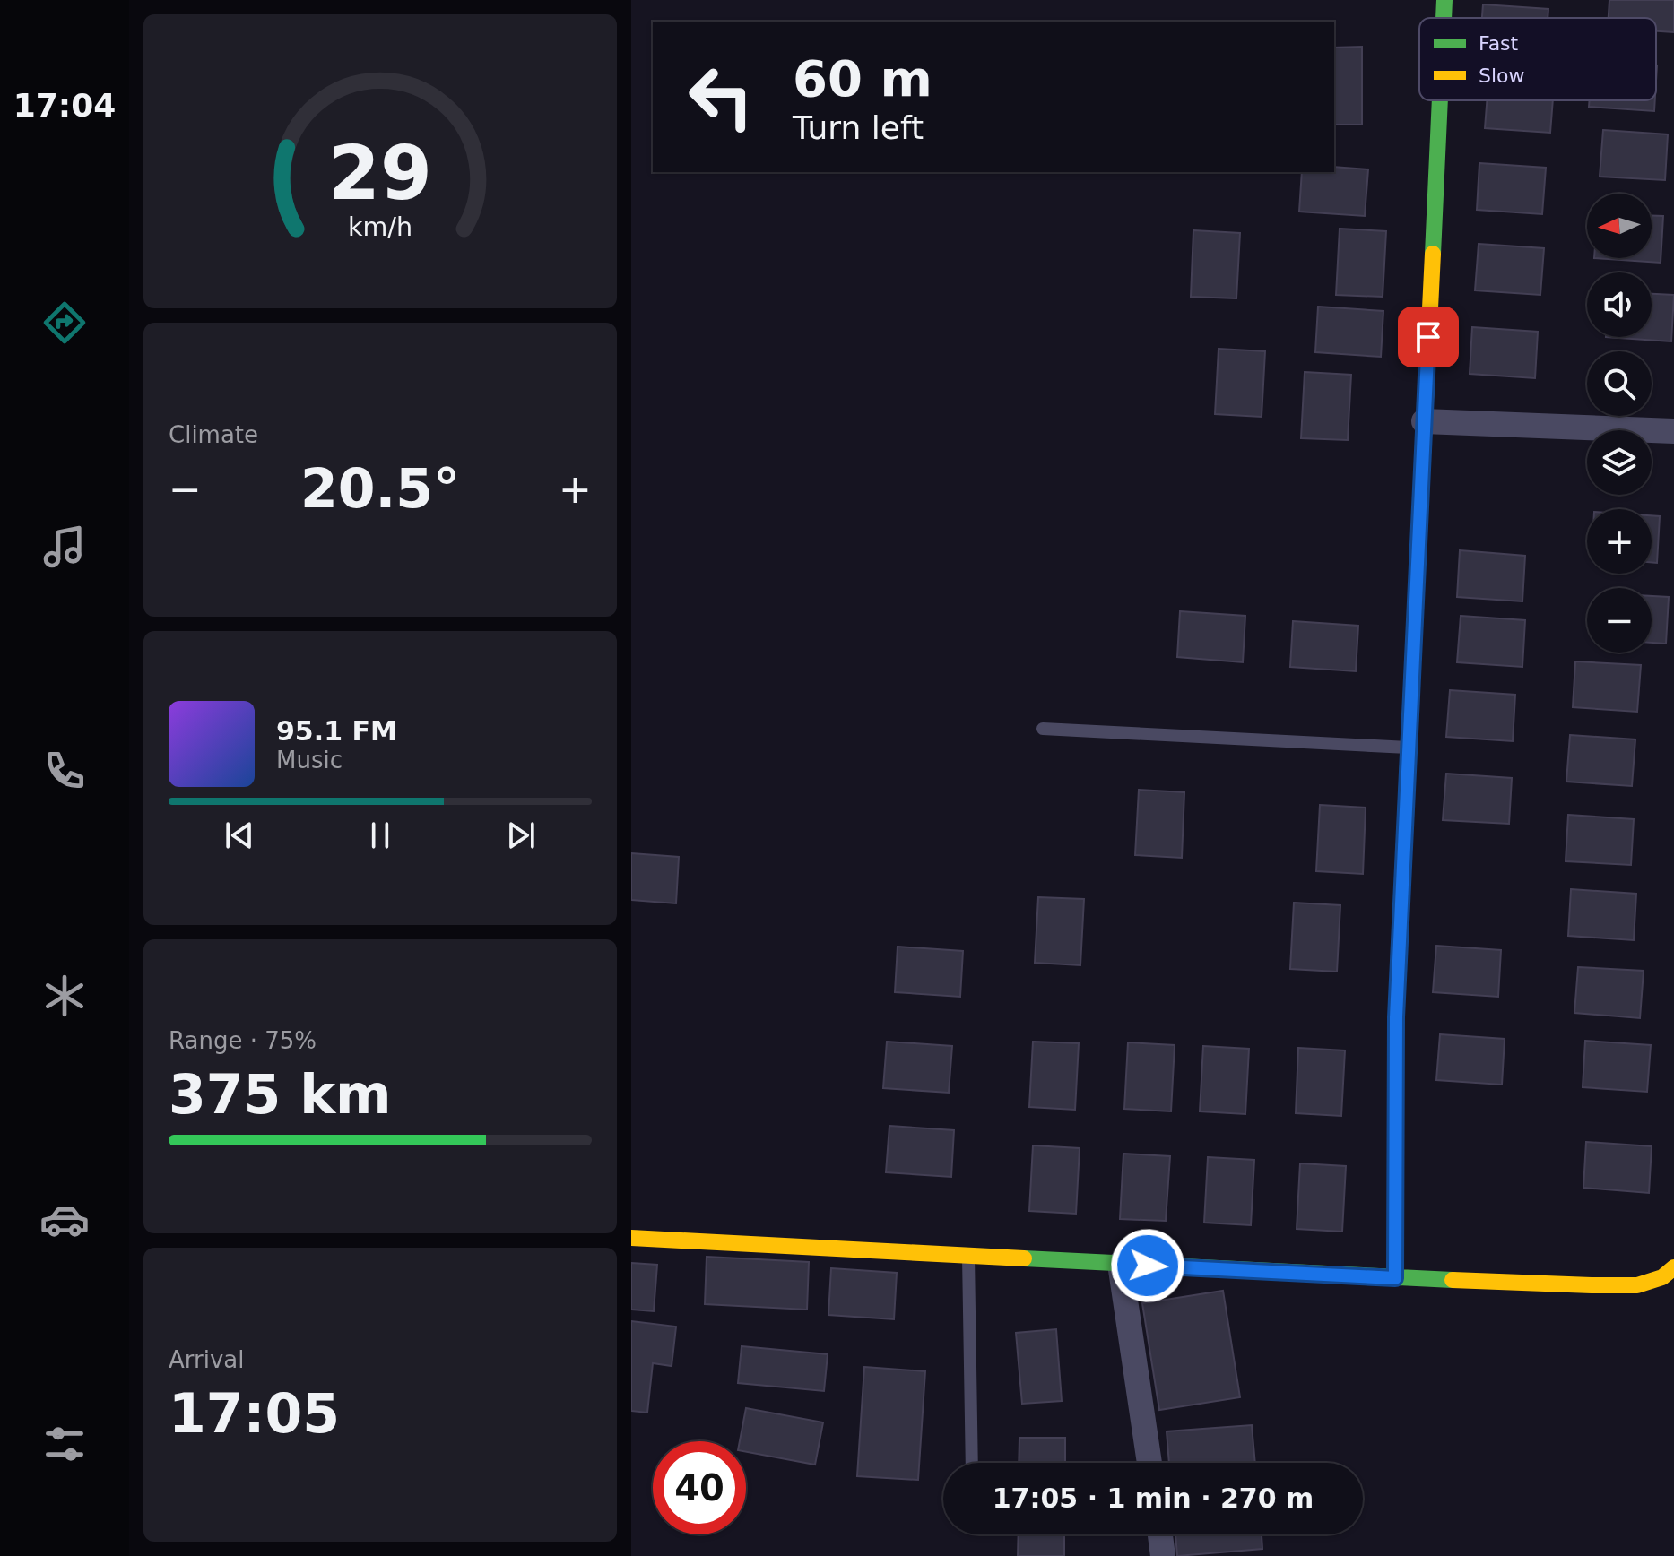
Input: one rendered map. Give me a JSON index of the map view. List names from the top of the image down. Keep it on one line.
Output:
{"legend":["Fast","Slow"],"north":"left","page":{"tabs":"17:04","turn":["60 m","Turn left"],"map_buttons":["+","−"],"tile":["Climate",["Range · 75%","375 km"],["Arrival","17:05"]],"heat":["−","20.5°","+"],"song":["95.1 FM","Music"],"limit":"40","trip":"17:05 · 1 min · 270 m","gauge":["29","km/h"]}}
